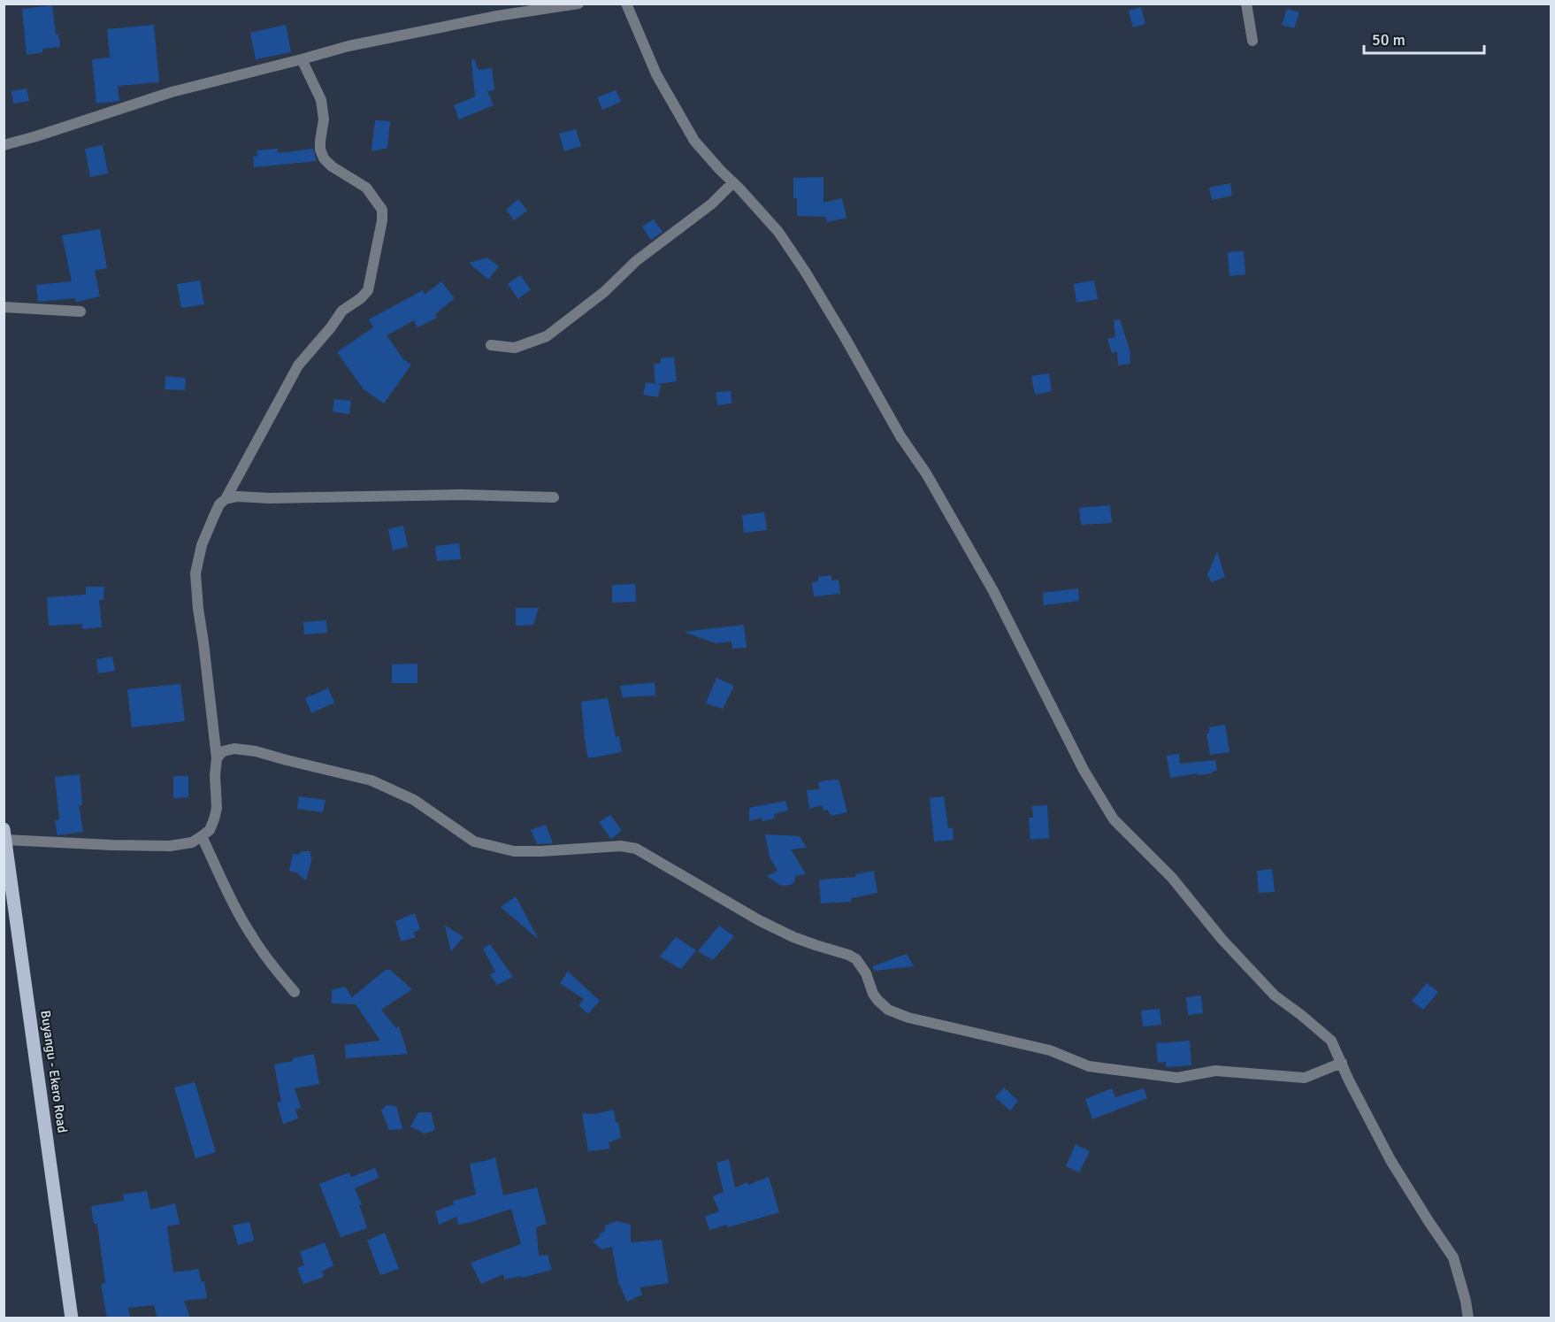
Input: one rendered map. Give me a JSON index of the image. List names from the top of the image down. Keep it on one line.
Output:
{"streets":{"main road":["Buyangu - Ekero Road"]},"scale_bar":"50 m"}
